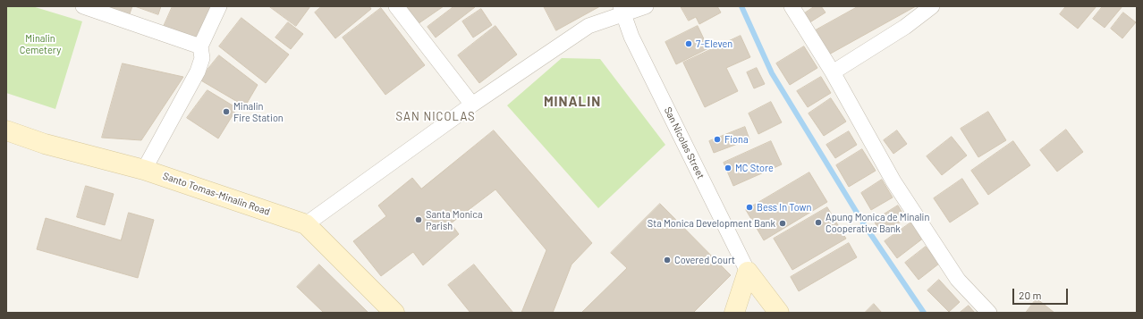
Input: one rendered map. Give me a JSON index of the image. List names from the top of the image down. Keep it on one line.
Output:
{"streets":{"street":["San Nicolas Street","Santo Tomas-Minalin Road"]},"districts":["MINALIN","SAN NICOLAS"],"parks":["Minalin Cemetery"],"places":["7-Eleven","Minalin Fire Station","Fiona","MC Store","Bess In Town","Santa Monica Parish","Apung Monica de Minalin Cooperative Bank","Sta Monica Development Bank","Covered Court"],"scale_bar":"20 m"}
